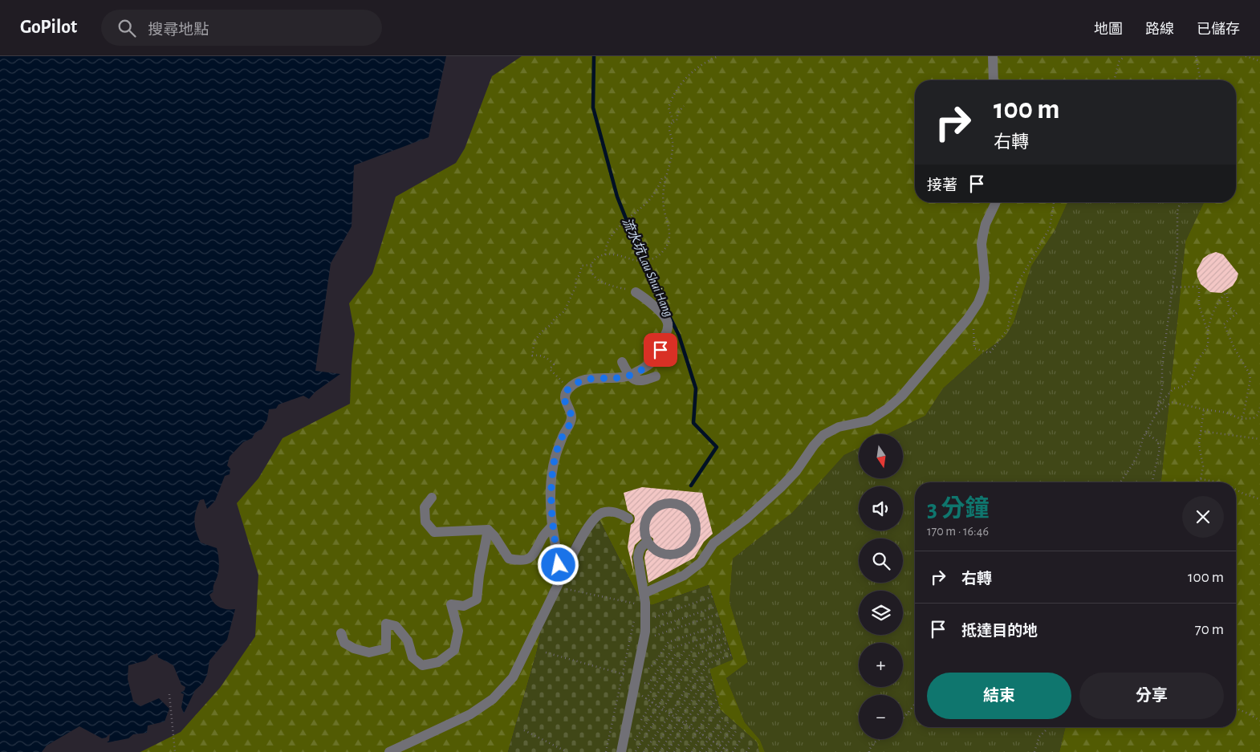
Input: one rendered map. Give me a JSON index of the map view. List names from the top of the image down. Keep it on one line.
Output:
{"water":["流水坑 Lau Shui Hang"],"north":"bottom","page":{"header":"GoPilot","search":"搜尋地點","nav":["地圖","路線","已儲存"],"turn":["100 m","右轉"],"then":"接著","map_buttons":["+","−"],"heading":["3 分鐘","170 m · 16:46"],"list":[{"name":"右轉","value":"100 m"},{"name":"抵達目的地","value":"70 m"}],"buttons":["結束","分享"]}}
